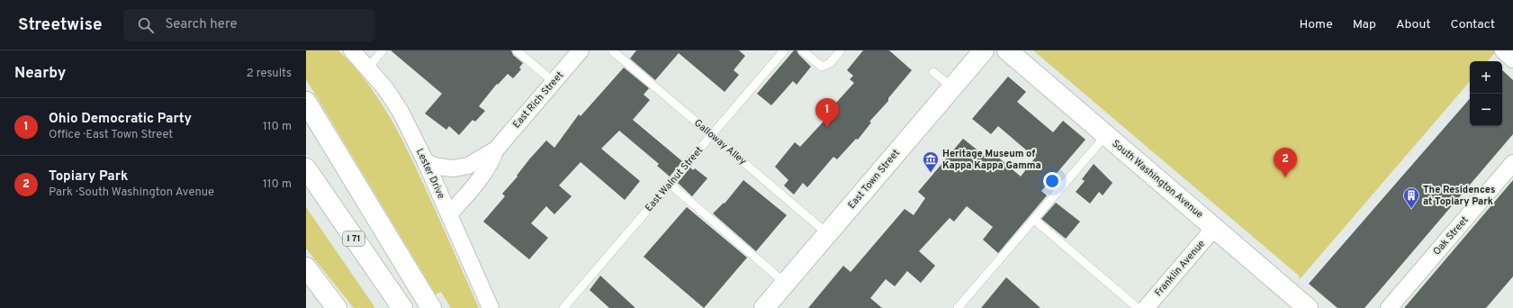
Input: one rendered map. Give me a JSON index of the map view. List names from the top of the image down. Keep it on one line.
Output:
{"streets":{"main road":["East Town Street","South Washington Avenue","I 71"],"street":["East Rich Street","Lester Drive","Oak Street","Franklin Avenue"],"lane":["Galloway Alley","East Walnut Street"]},"crossings":[["East Rich Street","Lester Drive"],["Galloway Alley","East Walnut Street"],["Galloway Alley","East Town Street"],["South Washington Avenue","Franklin Avenue"]],"places":{"museum":["Heritage Museum of Kappa Kappa Gamma"],"building":["The Residences at Topiary Park"]},"page":{"header":"Streetwise","search":"Search here","nav":["Home","Map","About","Contact"],"heading":["Nearby","2 results"],"map_buttons":["+","−"],"list":[{"mark":"1","name":"Ohio Democratic Party","note":"Office · East Town Street","value":"110 m"},{"mark":"2","name":"Topiary Park","note":"Park · South Washington Avenue","value":"110 m"}],"pins":["1","2"]}}
